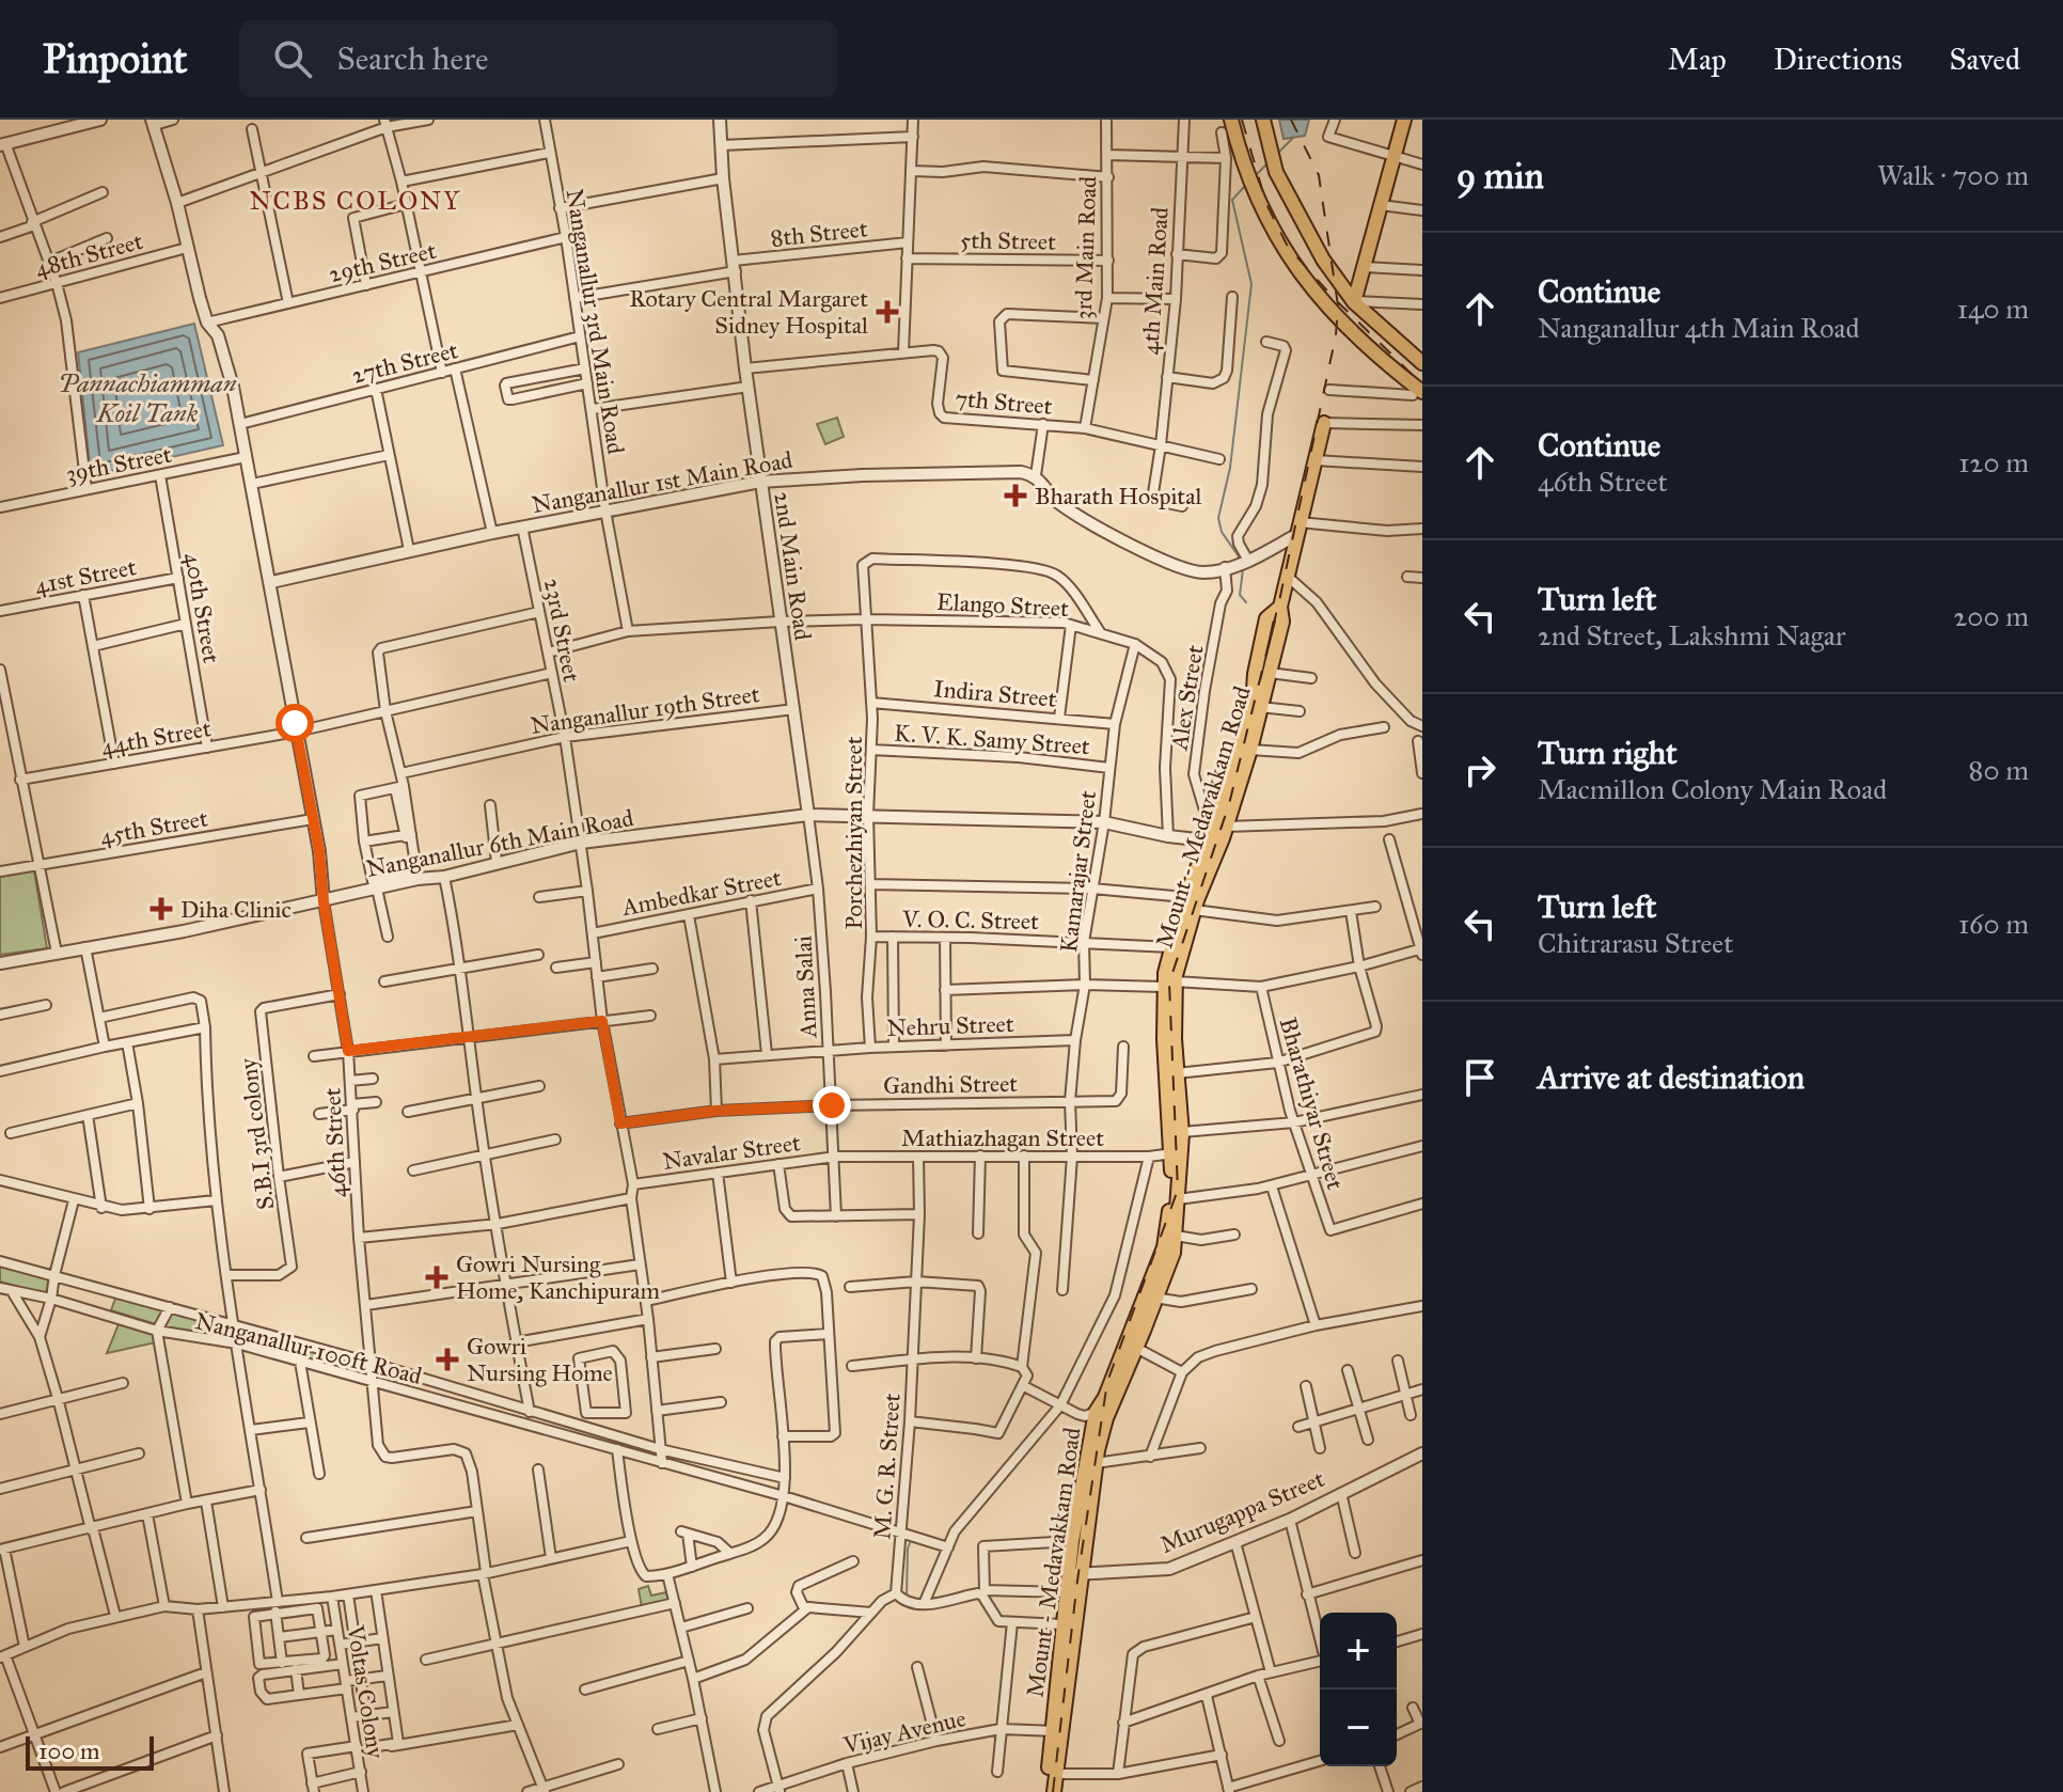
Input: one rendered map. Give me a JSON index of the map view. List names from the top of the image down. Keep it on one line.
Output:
{"streets":{"main road":["Mount - Medavakkam Road"],"street":["8th Street","5th Street","3rd Main Road","48th Street","29th Street","4th Main Road","Nanganallur 3rd Main Road","27th Street","7th Street","39th Street","Nanganallur 1st Main Road","2nd Main Road","41st Street","Elango Street","40th Street","23rd Street","Indira Street","Alex Street","Nanganallur 19th Street","44th Street","K. V. K. Samy Street","45th Street","Porchezhiyan Street","Nanganallur 6th Main Road","Kamarajar Street","Ambedkar Street","V. O. C. Street","Anna Salai","Nehru Street","Gandhi Street","Bharathiyar Street","S.B.I 3rd colony","Mathiazhagan Street","46th Street","Navalar Street","Nanganallur 100ft Road","M. G. R. Street","Murugappa Street","Voltas Colony","Vijay Avenue"]},"crossings":[["8th Street","Nanganallur 3rd Main Road"],["8th Street","2nd Main Road"],["5th Street","3rd Main Road"],["3rd Main Road","7th Street"],["29th Street","Nanganallur 3rd Main Road"],["4th Main Road","7th Street"],["Nanganallur 3rd Main Road","27th Street"],["Nanganallur 3rd Main Road","Nanganallur 1st Main Road"],["Nanganallur 3rd Main Road","Elango Street"],["7th Street","2nd Main Road"],["39th Street","40th Street"],["Nanganallur 1st Main Road","2nd Main Road"],["Nanganallur 1st Main Road","23rd Street"],["2nd Main Road","Elango Street"],["2nd Main Road","Nanganallur 19th Street"],["2nd Main Road","Nanganallur 6th Main Road"],["2nd Main Road","Anna Salai"],["41st Street","40th Street"],["Elango Street","23rd Street"],["Elango Street","Porchezhiyan Street"],["Elango Street","Kamarajar Street"],["40th Street","44th Street"],["23rd Street","Nanganallur 19th Street"],["23rd Street","44th Street"],["23rd Street","Nanganallur 6th Main Road"],["23rd Street","Ambedkar Street"],["23rd Street","Gandhi Street"],["23rd Street","Navalar Street"],["Indira Street","Porchezhiyan Street"],["Indira Street","Kamarajar Street"],["Alex Street","Mount - Medavakkam Road"],["Alex Street","Nanganallur 6th Main Road"],["K. V. K. Samy Street","Porchezhiyan Street"],["K. V. K. Samy Street","Kamarajar Street"],["Mount - Medavakkam Road","Nanganallur 6th Main Road"],["Mount - Medavakkam Road","V. O. C. Street"],["Mount - Medavakkam Road","Mathiazhagan Street"],["Mount - Medavakkam Road","Murugappa Street"],["Mount - Medavakkam Road","Vijay Avenue"],["Porchezhiyan Street","Nanganallur 6th Main Road"],["Porchezhiyan Street","V. O. C. Street"],["Porchezhiyan Street","Nehru Street"],["Nanganallur 6th Main Road","Kamarajar Street"],["Nanganallur 6th Main Road","Anna Salai"],["Nanganallur 6th Main Road","46th Street"],["Kamarajar Street","V. O. C. Street"],["Kamarajar Street","Nehru Street"],["Kamarajar Street","Gandhi Street"],["Kamarajar Street","Mathiazhagan Street"],["Ambedkar Street","Anna Salai"],["Anna Salai","Nehru Street"],["Anna Salai","Gandhi Street"],["Anna Salai","Mathiazhagan Street"],["Anna Salai","Navalar Street"],["S.B.I 3rd colony","46th Street"],["Mathiazhagan Street","Navalar Street"],["Mathiazhagan Street","M. G. R. Street"],["46th Street","Nanganallur 100ft Road"],["Nanganallur 100ft Road","M. G. R. Street"]],"districts":["NCBS COLONY"],"water":["Pannachiamman Koil Tank"],"places":{"health":["Rotary Central Margaret Sidney Hospital","Bharath Hospital","Diha Clinic","Gowri Nursing Home, Kanchipuram","Gowri Nursing Home"]},"scale_bar":"100 m","page":{"header":"Pinpoint","search":"Search here","nav":["Map","Directions","Saved"],"heading":["9 min","Walk · 700 m"],"list":[["Continue","Nanganallur 4th Main Road","140 m"],["Continue","46th Street","120 m"],["Turn left","2nd Street, Lakshmi Nagar","200 m"],["Turn right","Macmillon Colony Main Road","80 m"],["Turn left","Chitrarasu Street","160 m"],"Arrive at destination"],"map_buttons":["+","−"],"scale":"100 m"}}
